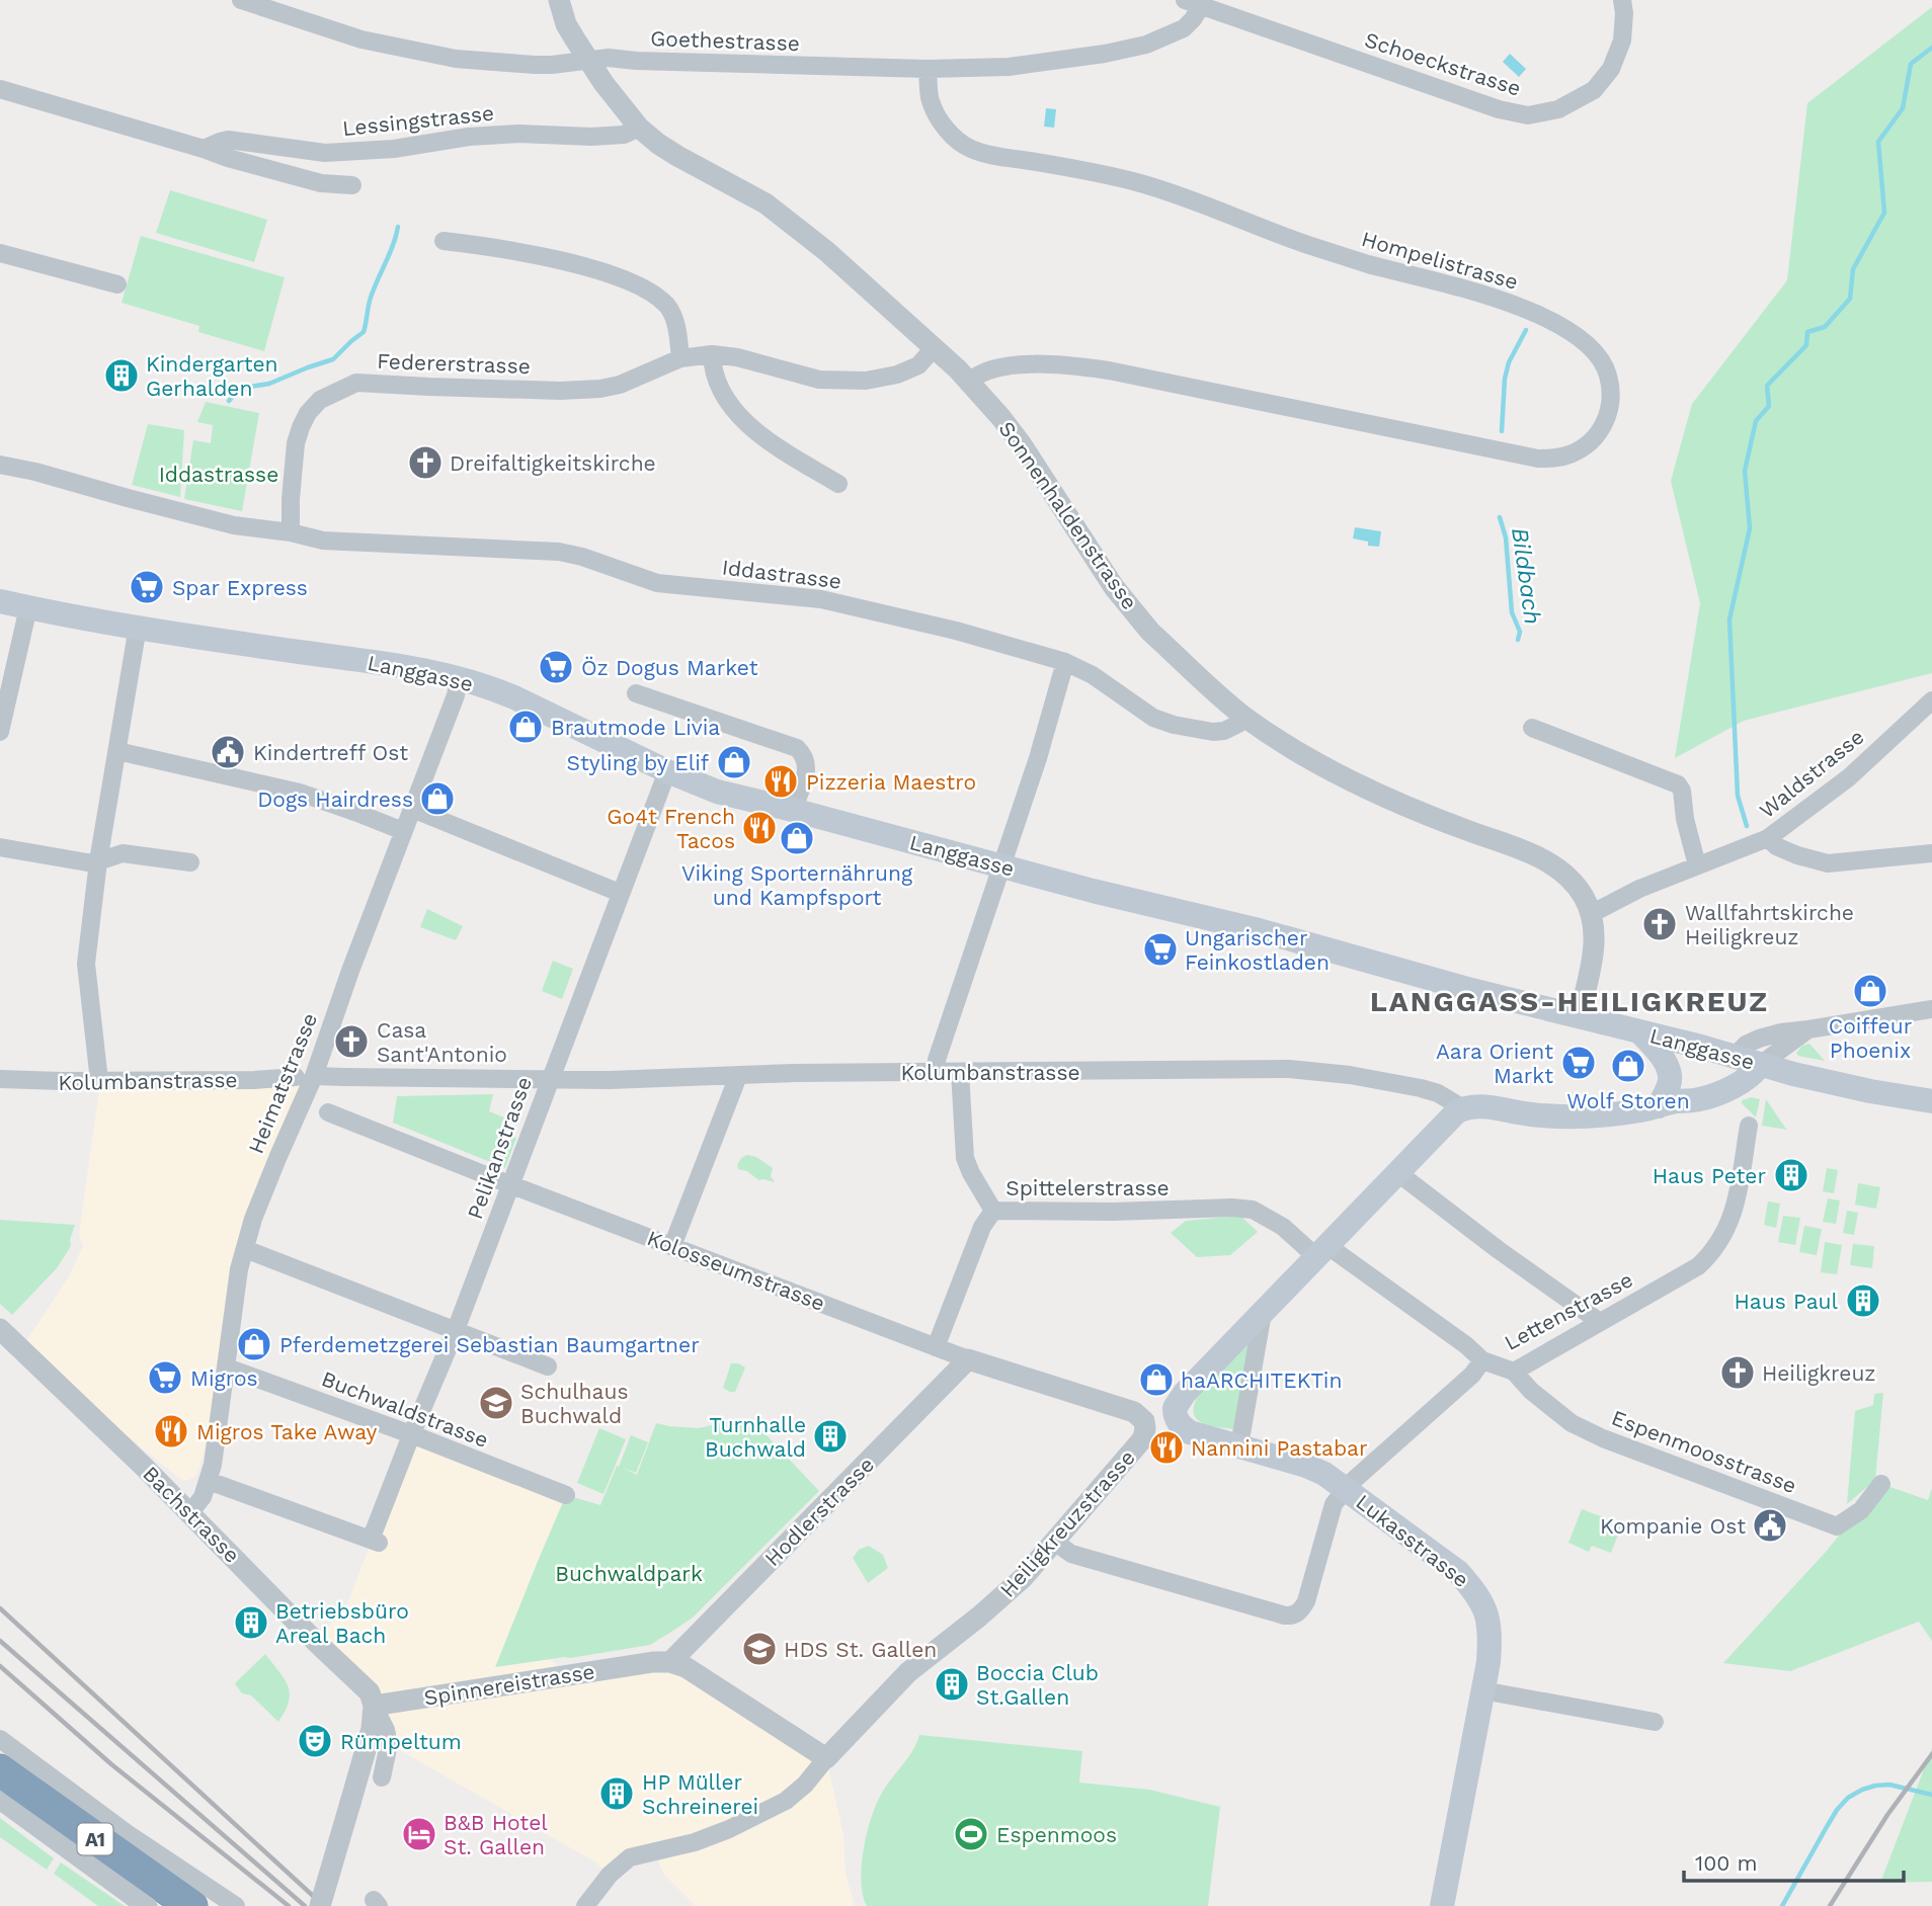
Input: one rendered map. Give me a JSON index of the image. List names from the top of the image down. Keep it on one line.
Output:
{"streets":{"highway":["A1"],"main road":["Langgasse","Kolumbanstrasse","Lukasstrasse"],"street":["Goethestrasse","Schoeckstrasse","Lessingstrasse","Hompelistrasse","Federerstrasse","Sonnenhaldenstrasse","Iddastrasse","Waldstrasse","Heimatstrasse","Pelikanstrasse","Spittelerstrasse","Kolosseumstrasse","Lettenstrasse","Buchwaldstrasse","Espenmoosstrasse","Hodlerstrasse","Bachstrasse","Heiligkreuzstrasse","Spinnereistrasse"]},"crossings":[["Goethestrasse","Schoeckstrasse"],["Goethestrasse","Hompelistrasse"],["Goethestrasse","Sonnenhaldenstrasse"],["Lessingstrasse","Sonnenhaldenstrasse"],["Hompelistrasse","Sonnenhaldenstrasse"],["Federerstrasse","Sonnenhaldenstrasse"],["Federerstrasse","Iddastrasse"],["Sonnenhaldenstrasse","Iddastrasse"],["Sonnenhaldenstrasse","Langgasse"],["Sonnenhaldenstrasse","Waldstrasse"],["Langgasse","Kolumbanstrasse"],["Langgasse","Heimatstrasse"],["Langgasse","Pelikanstrasse"],["Kolumbanstrasse","Heimatstrasse"],["Kolumbanstrasse","Pelikanstrasse"],["Heimatstrasse","Pelikanstrasse"],["Heimatstrasse","Buchwaldstrasse"],["Heimatstrasse","Bachstrasse"],["Pelikanstrasse","Kolosseumstrasse"],["Pelikanstrasse","Buchwaldstrasse"],["Spittelerstrasse","Kolosseumstrasse"],["Kolosseumstrasse","Hodlerstrasse"],["Kolosseumstrasse","Heiligkreuzstrasse"],["Lettenstrasse","Espenmoosstrasse"],["Lettenstrasse","Heiligkreuzstrasse"],["Lettenstrasse","Lukasstrasse"],["Hodlerstrasse","Spinnereistrasse"],["Bachstrasse","Spinnereistrasse"]],"districts":["LANGGASS-HEILIGKREUZ"],"water":["Bildbach"],"parks":["Iddastrasse","Buchwaldpark"],"places":{"building":["Kindergarten Gerhalden","Haus Peter","Haus Paul","Turnhalle Buchwald","Betriebsbüro Areal Bach","Boccia Club St.Gallen","HP Müller Schreinerei"],"church":["Dreifaltigkeitskirche","Wallfahrtskirche Heiligkreuz","Casa Sant'Antonio","Heiligkreuz"],"supermarket":["Spar Express","Öz Dogus Market","Ungarischer Feinkostladen","Aara Orient Markt","Migros"],"shop":["Brautmode Livia","Styling by Elif","Dogs Hairdress","Viking Sporternährung und Kampfsport","Coiffeur Phoenix","Wolf Storen","Pferdemetzgerei Sebastian Baumgartner","haARCHITEKTin"],"public building":["Kindertreff Ost","Kompanie Ost"],"restaurant":["Pizzeria Maestro","Go4t French Tacos","Migros Take Away","Nannini Pastabar"],"school or university":["Schulhaus Buchwald","HDS St. Gallen"],"theatre":["Rümpeltum"],"hotel":["B&B Hotel St. Gallen"],"sports":["Espenmoos"]},"scale_bar":"100 m"}
